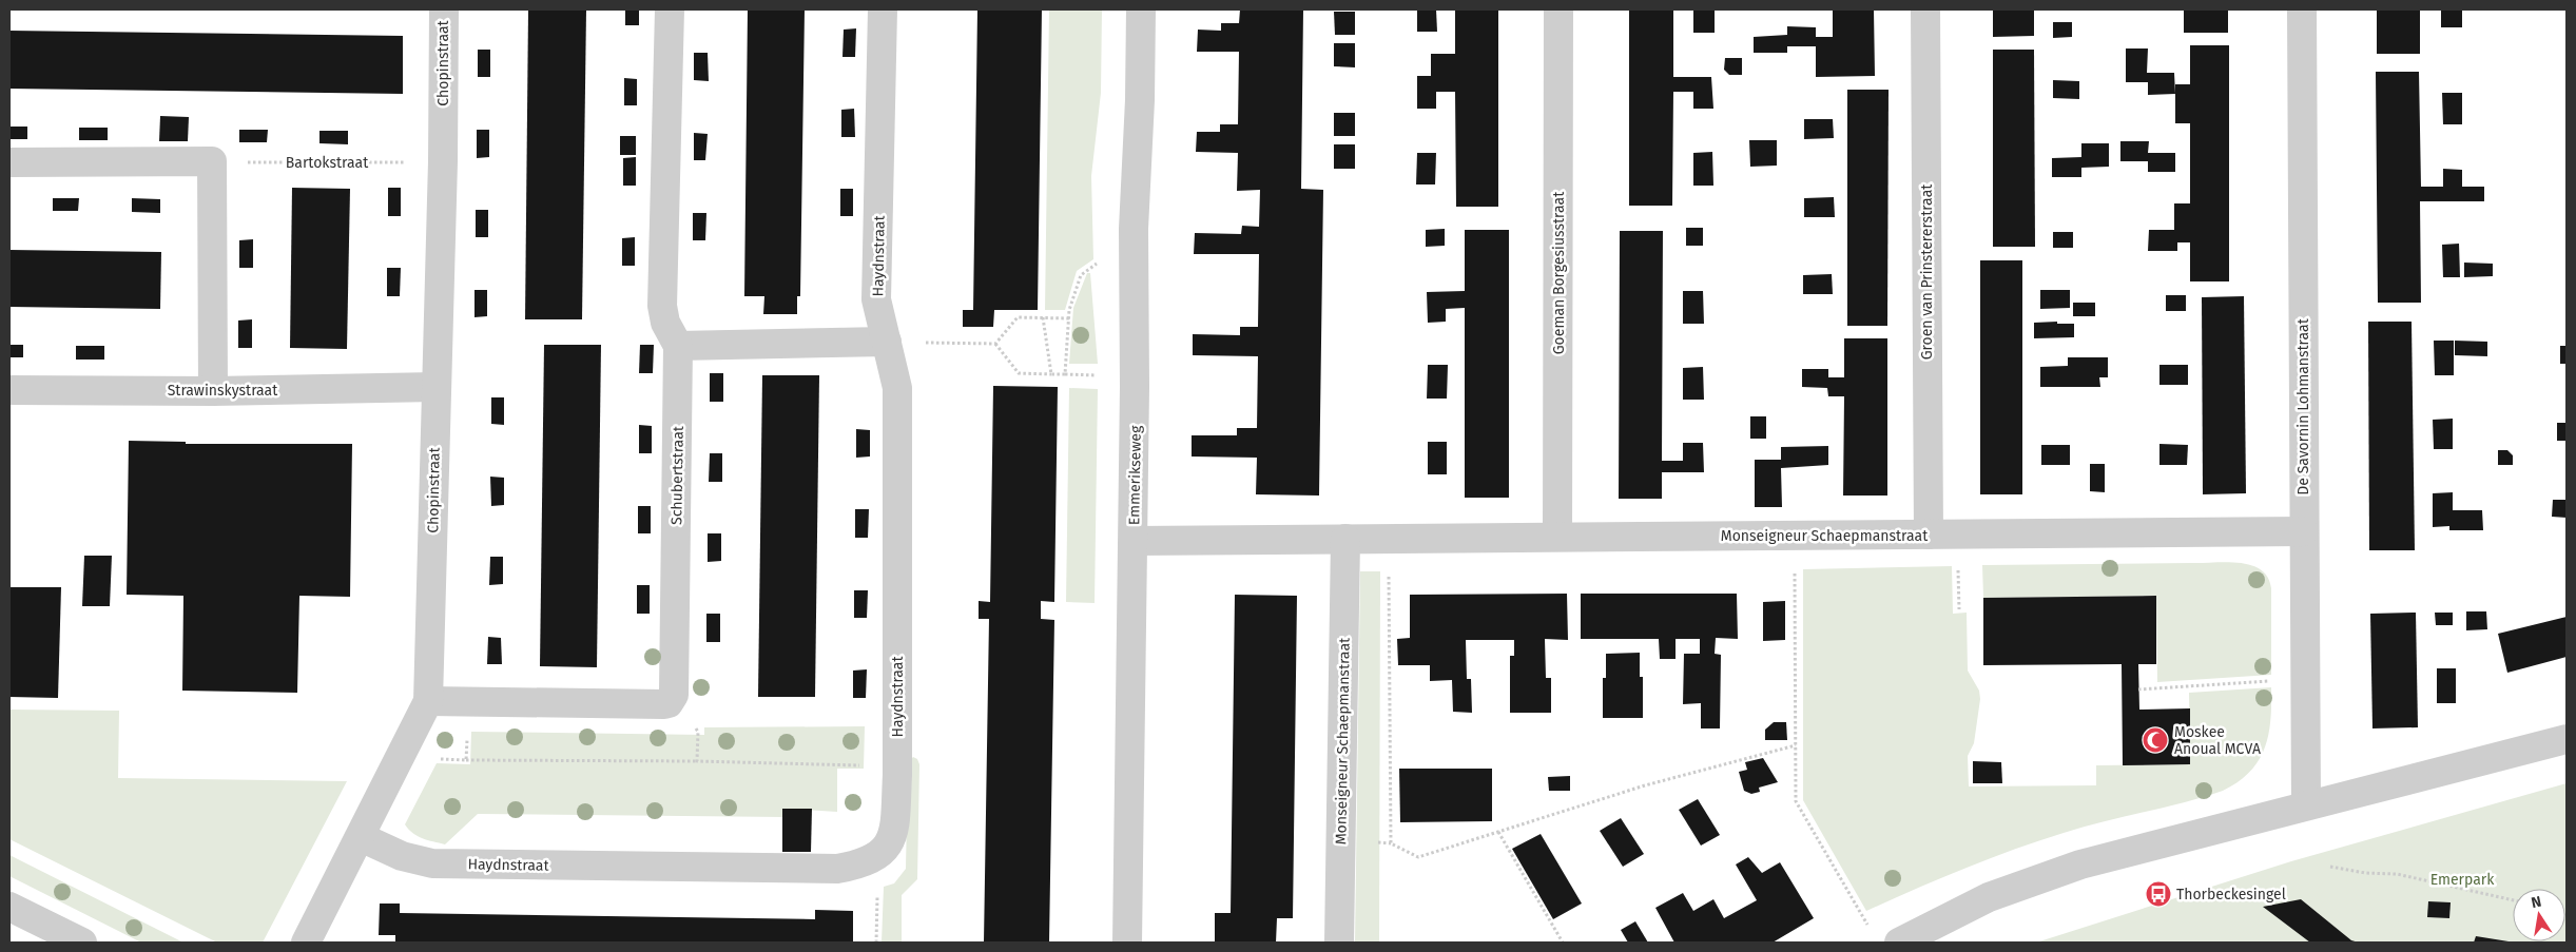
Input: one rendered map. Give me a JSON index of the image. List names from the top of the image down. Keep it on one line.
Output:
{"streets":{"street":["Chopinstraat","Haydnstraat","Groen van Prinstererstraat","Goeman Borgesiusstraat","Strawinskystraat","De Savornin Lohmanstraat","Schubertstraat","Emmerikseweg","Monseigneur Schaepmanstraat"],"path":["Bartokstraat"]},"crossings":[["Chopinstraat","Bartokstraat"],["Chopinstraat","Haydnstraat"],["Chopinstraat","Strawinskystraat"],["Groen van Prinstererstraat","Monseigneur Schaepmanstraat"],["Goeman Borgesiusstraat","Monseigneur Schaepmanstraat"],["De Savornin Lohmanstraat","Monseigneur Schaepmanstraat"],["Emmerikseweg","Monseigneur Schaepmanstraat"]],"parks":["Emerpark"],"places":{"mosque":["Moskee Anoual MCVA"],"bus stop":["Thorbeckesingel"]},"north":"top"}
